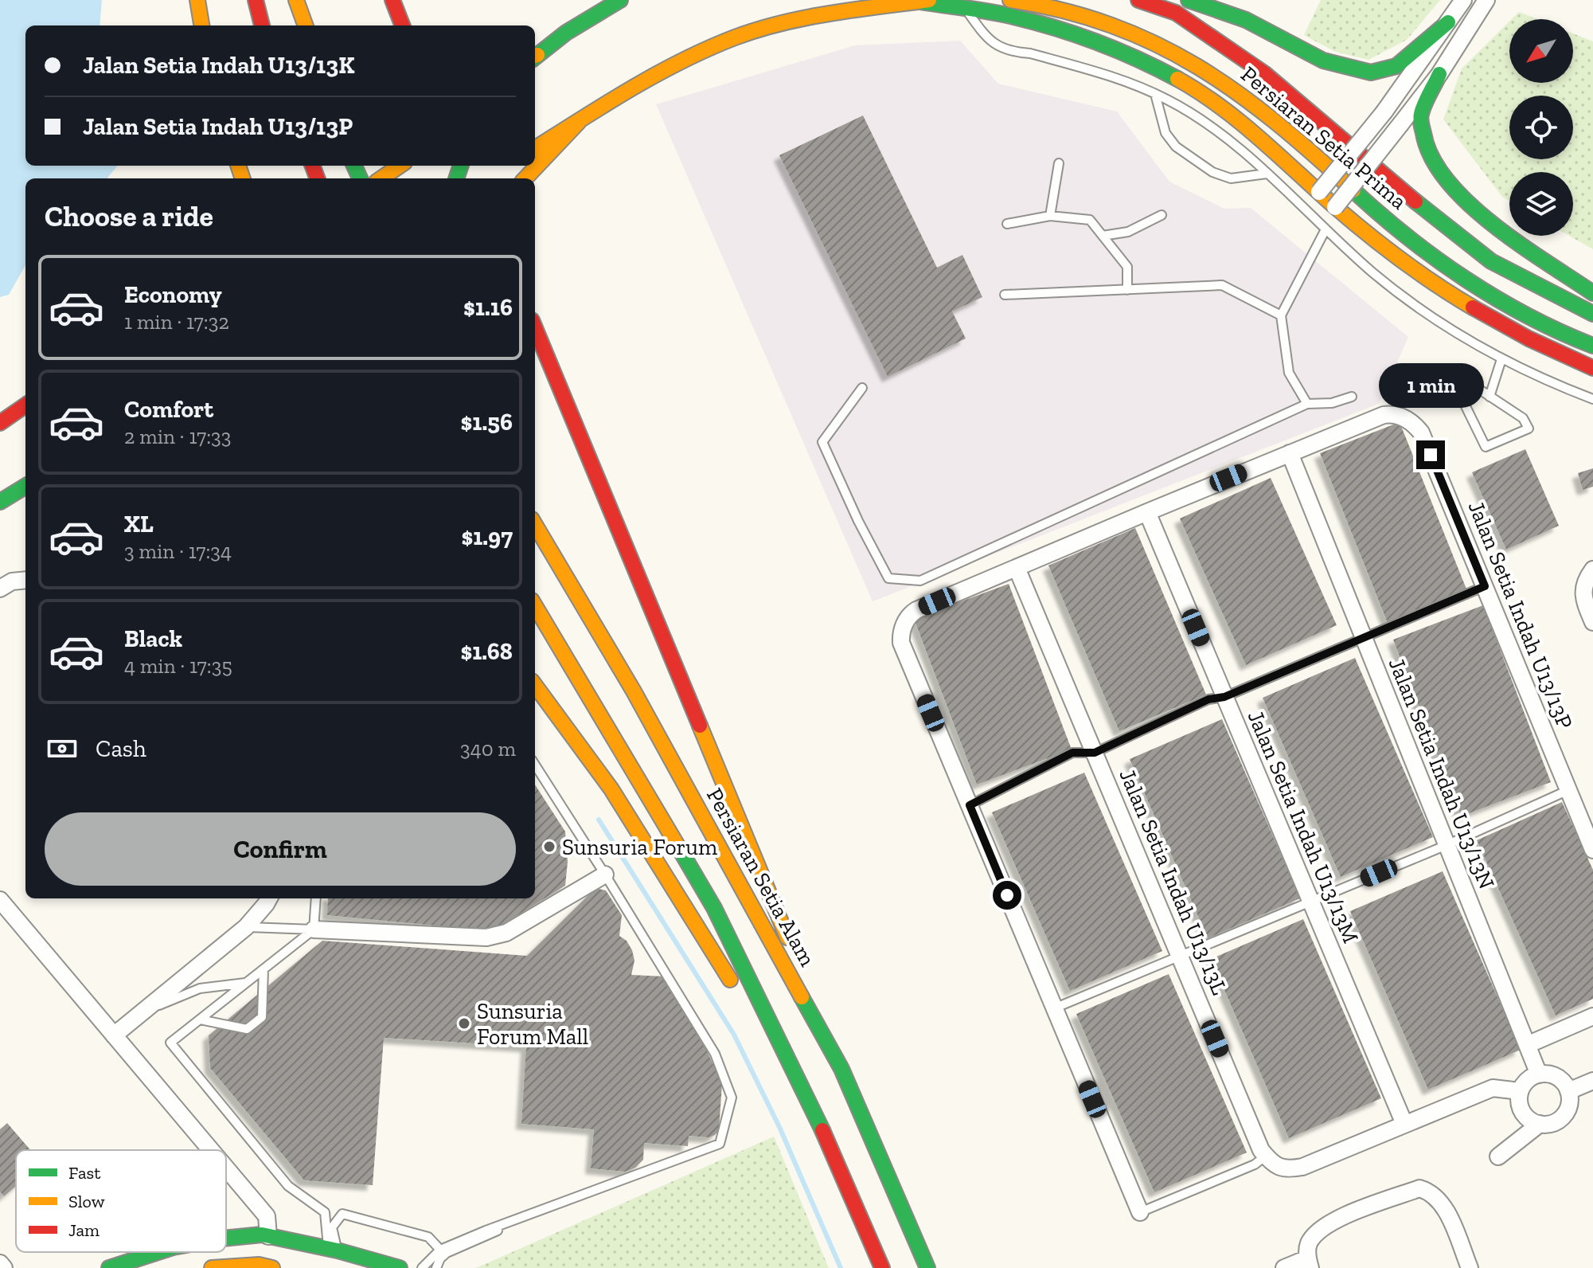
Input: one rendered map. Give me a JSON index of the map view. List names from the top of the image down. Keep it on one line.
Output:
{"streets":{"main road":["Persiaran Setia Prima","Persiaran Setia Alam"],"street":["Jalan Setia Indah U13/13P","Jalan Setia Indah U13/13N","Jalan Setia Indah U13/13M","Jalan Setia Indah U13/13L"]},"crossings":[["Jalan Setia Indah U13/13P","Jalan Setia Indah U13/13N"]],"places":["Sunsuria Forum","Sunsuria Forum Mall"],"legend":["Fast","Slow","Jam"],"north":"bottom left","page":{"banner":["Jalan Setia Indah U13/13K","Jalan Setia Indah U13/13P"],"heading":"Choose a ride","list":[{"name":"Economy","note":"1 min · 17:32","value":"$1.16"},{"name":"Comfort","note":"2 min · 17:33","value":"$1.56"},{"name":"XL","note":"3 min · 17:34","value":"$1.97"},{"name":"Black","note":"4 min · 17:35","value":"$1.68"}],"bubble":"1 min","pay":["Cash","340 m"],"buttons":"Confirm"}}
